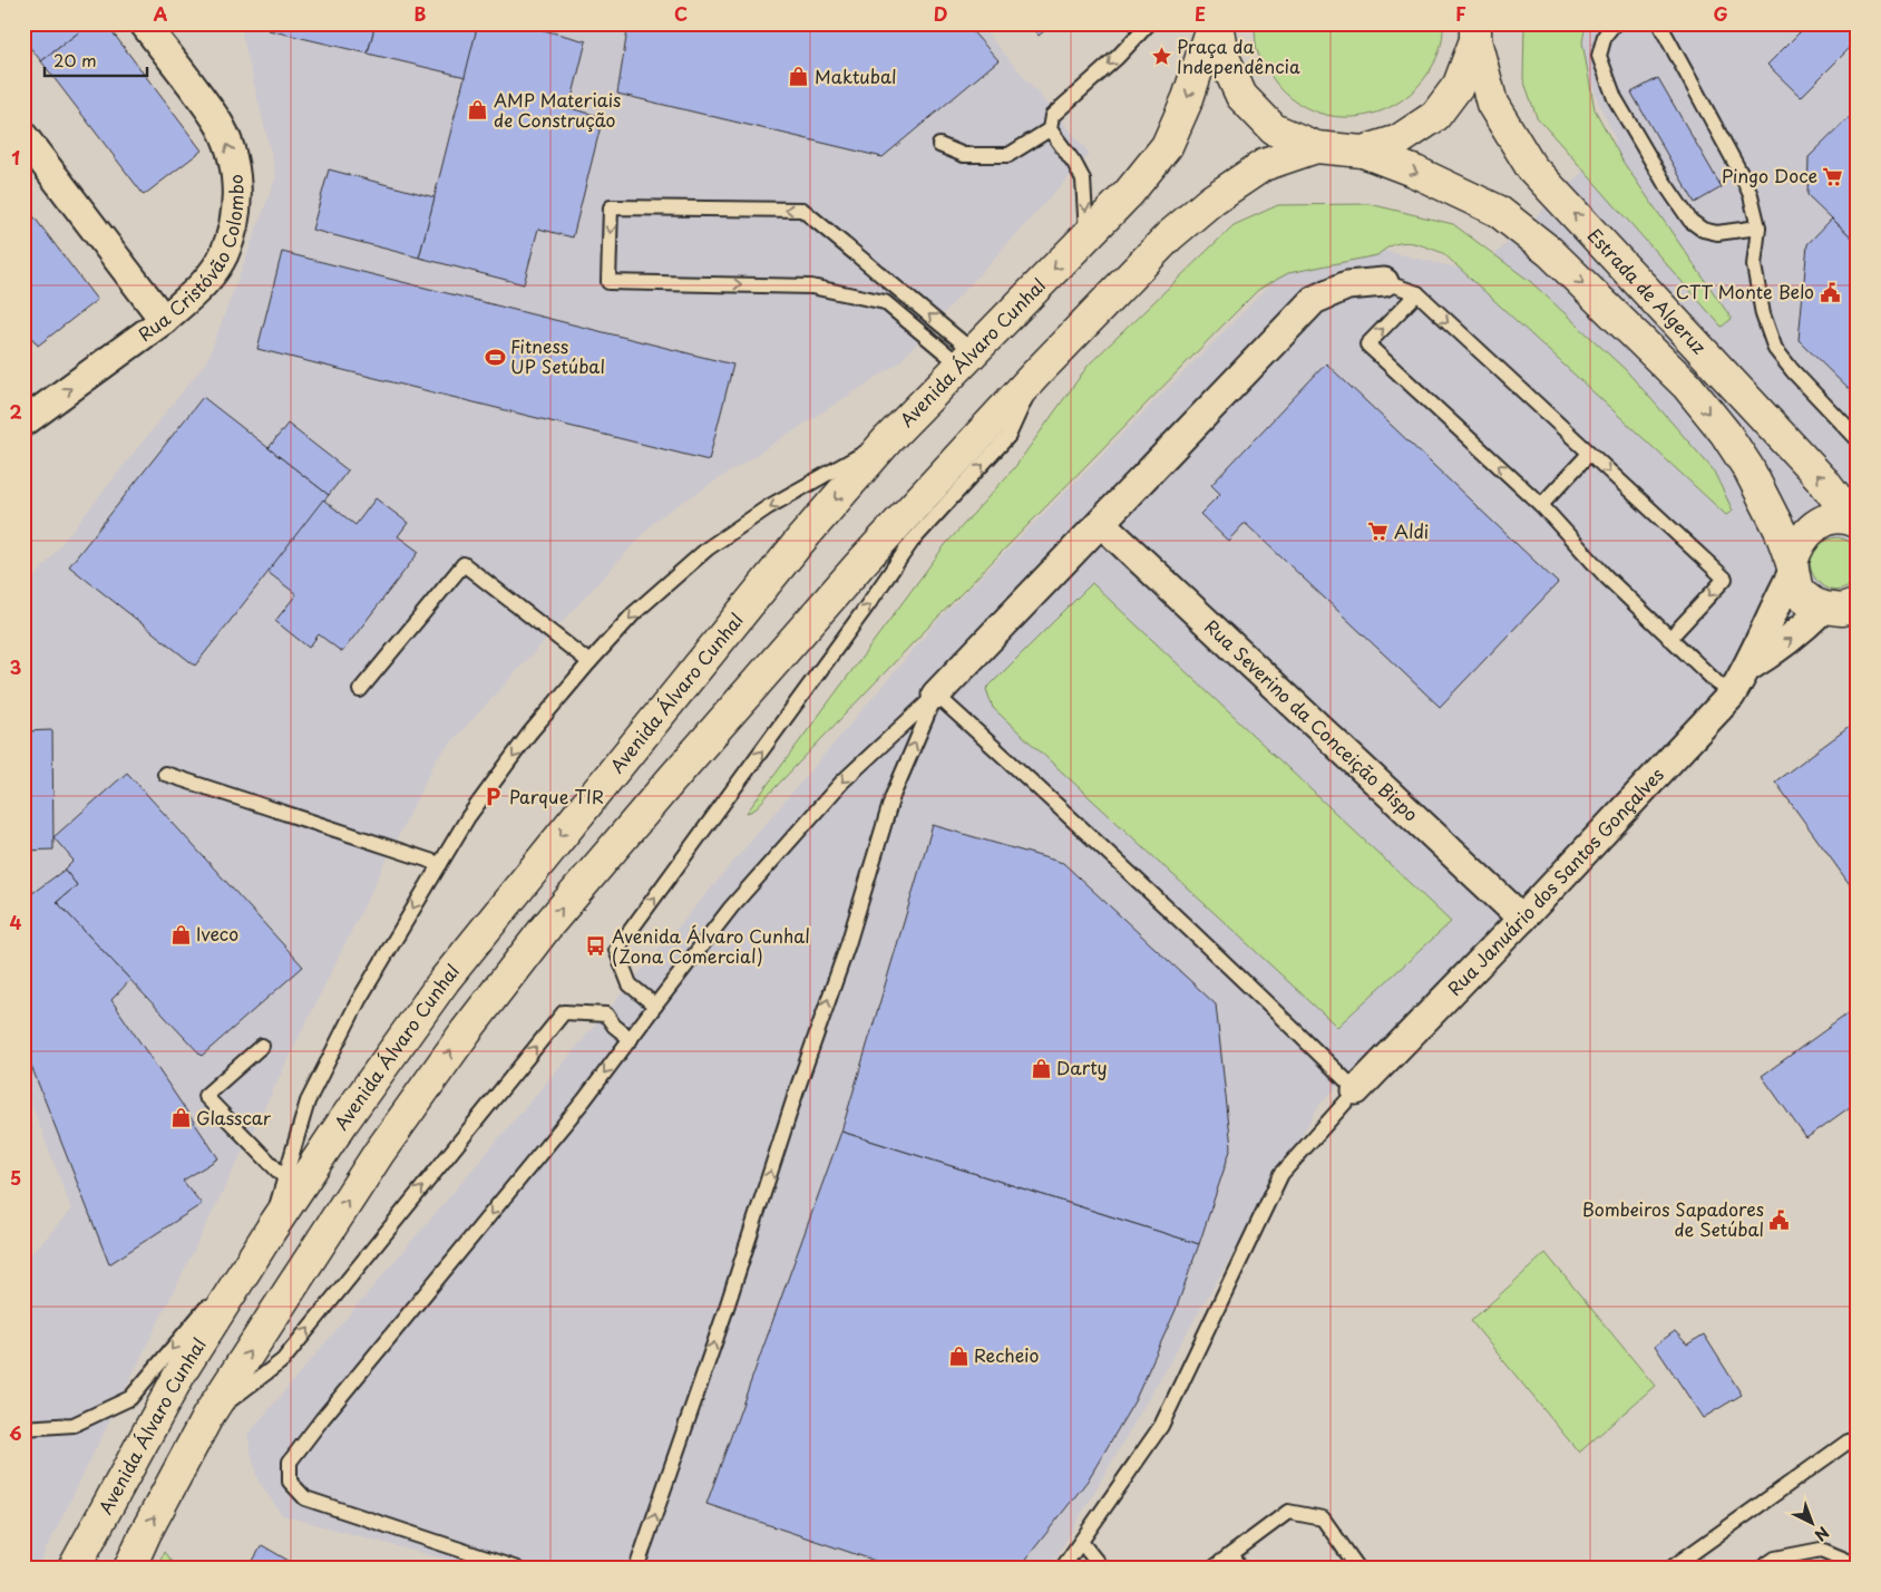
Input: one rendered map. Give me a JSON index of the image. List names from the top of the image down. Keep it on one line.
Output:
{"streets":{"main road":["Estrada de Algeruz","Avenida Álvaro Cunhal"],"street":["Rua Cristóvão Colombo","Rua Severino da Conceição Bispo","Rua Januário dos Santos Gonçalves"]},"crossings":[["Estrada de Algeruz","Rua Januário dos Santos Gonçalves"],["Rua Severino da Conceição Bispo","Rua Januário dos Santos Gonçalves"]],"places":{"place":["Praça da Independência"],"shop":["Maktubal","AMP Materiais de Construção","Iveco","Darty","Glasscar","Recheio"],"supermarket":["Pingo Doce","Aldi"],"public building":["CTT Monte Belo","Bombeiros Sapadores de Setúbal"],"sports":["Fitness UP Setúbal"],"parking":["Parque TIR"],"bus stop":["Avenida Álvaro Cunhal (Zona Comercial)"]},"scale_bar":"20 m","north":"bottom right","grid":{"columns":["A","B","C","D","E","F","G"],"rows":["1","2","3","4","5","6"]}}
